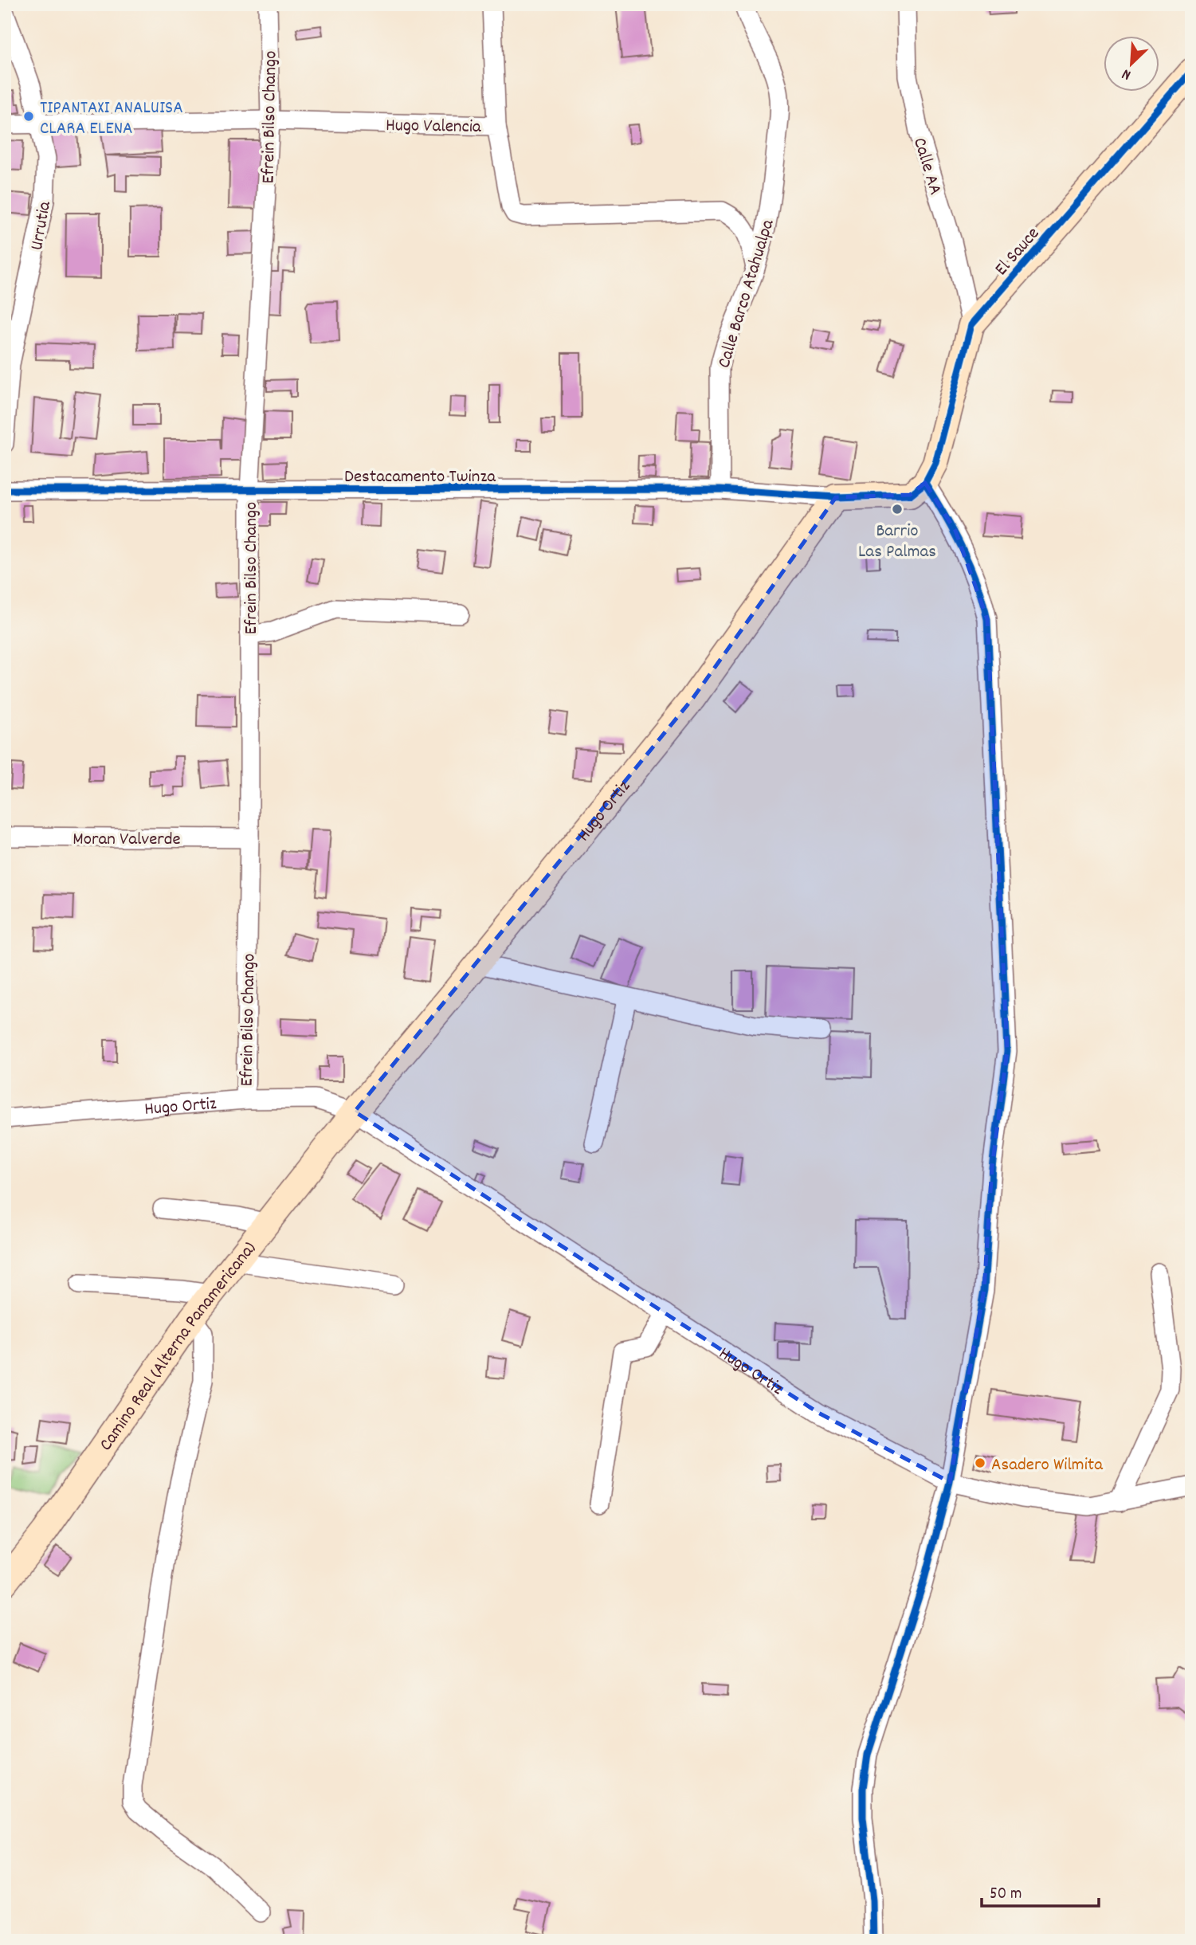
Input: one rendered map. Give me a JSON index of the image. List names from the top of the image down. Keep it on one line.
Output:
{"streets":{"street":["Efrein Bilso Chango","Hugo Valencia","Calle AA","Urrutia","El Sauce","Calle Barco Atahualpa","Destacamento Twinza","Hugo Ortiz","Moran Valverde","Camino Real (Alterna Panamericana)"]},"crossings":[["Efrein Bilso Chango","Hugo Valencia"],["Efrein Bilso Chango","Destacamento Twinza"],["Efrein Bilso Chango","Hugo Ortiz"],["Efrein Bilso Chango","Moran Valverde"],["Hugo Valencia","Urrutia"],["Hugo Valencia","Calle Barco Atahualpa"],["Calle AA","El Sauce"],["Calle Barco Atahualpa","Destacamento Twinza"],["Destacamento Twinza","Hugo Ortiz"],["Hugo Ortiz","Camino Real (Alterna Panamericana)"]],"places":["TIPANTAXI ANALUISA CLARA ELENA","Barrio Las Palmas","Asadero Wilmita"],"scale_bar":"50 m","north":"bottom left"}
